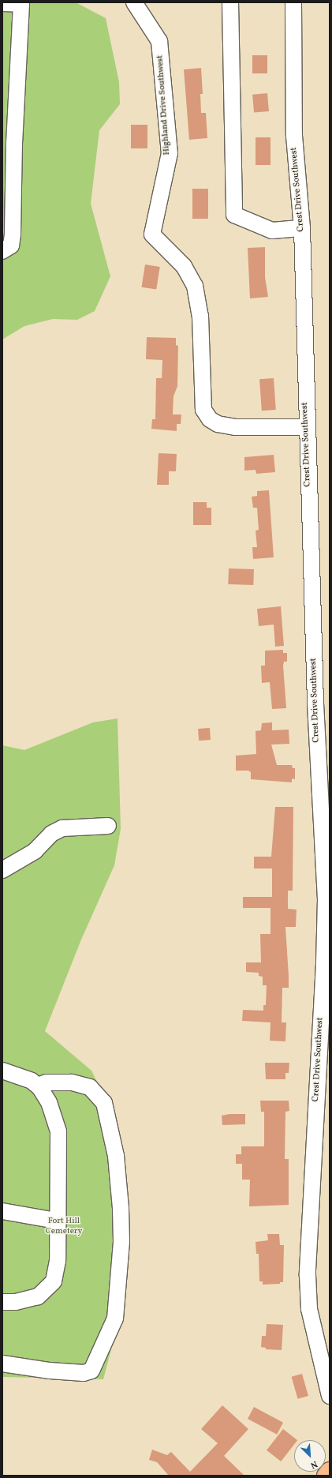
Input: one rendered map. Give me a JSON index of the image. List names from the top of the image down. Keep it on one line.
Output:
{"streets":{"street":["Highland Drive Southwest","Crest Drive Southwest"]},"crossings":[["Highland Drive Southwest","Crest Drive Southwest"]],"parks":["Fort Hill Cemetery"],"north":"bottom right"}
